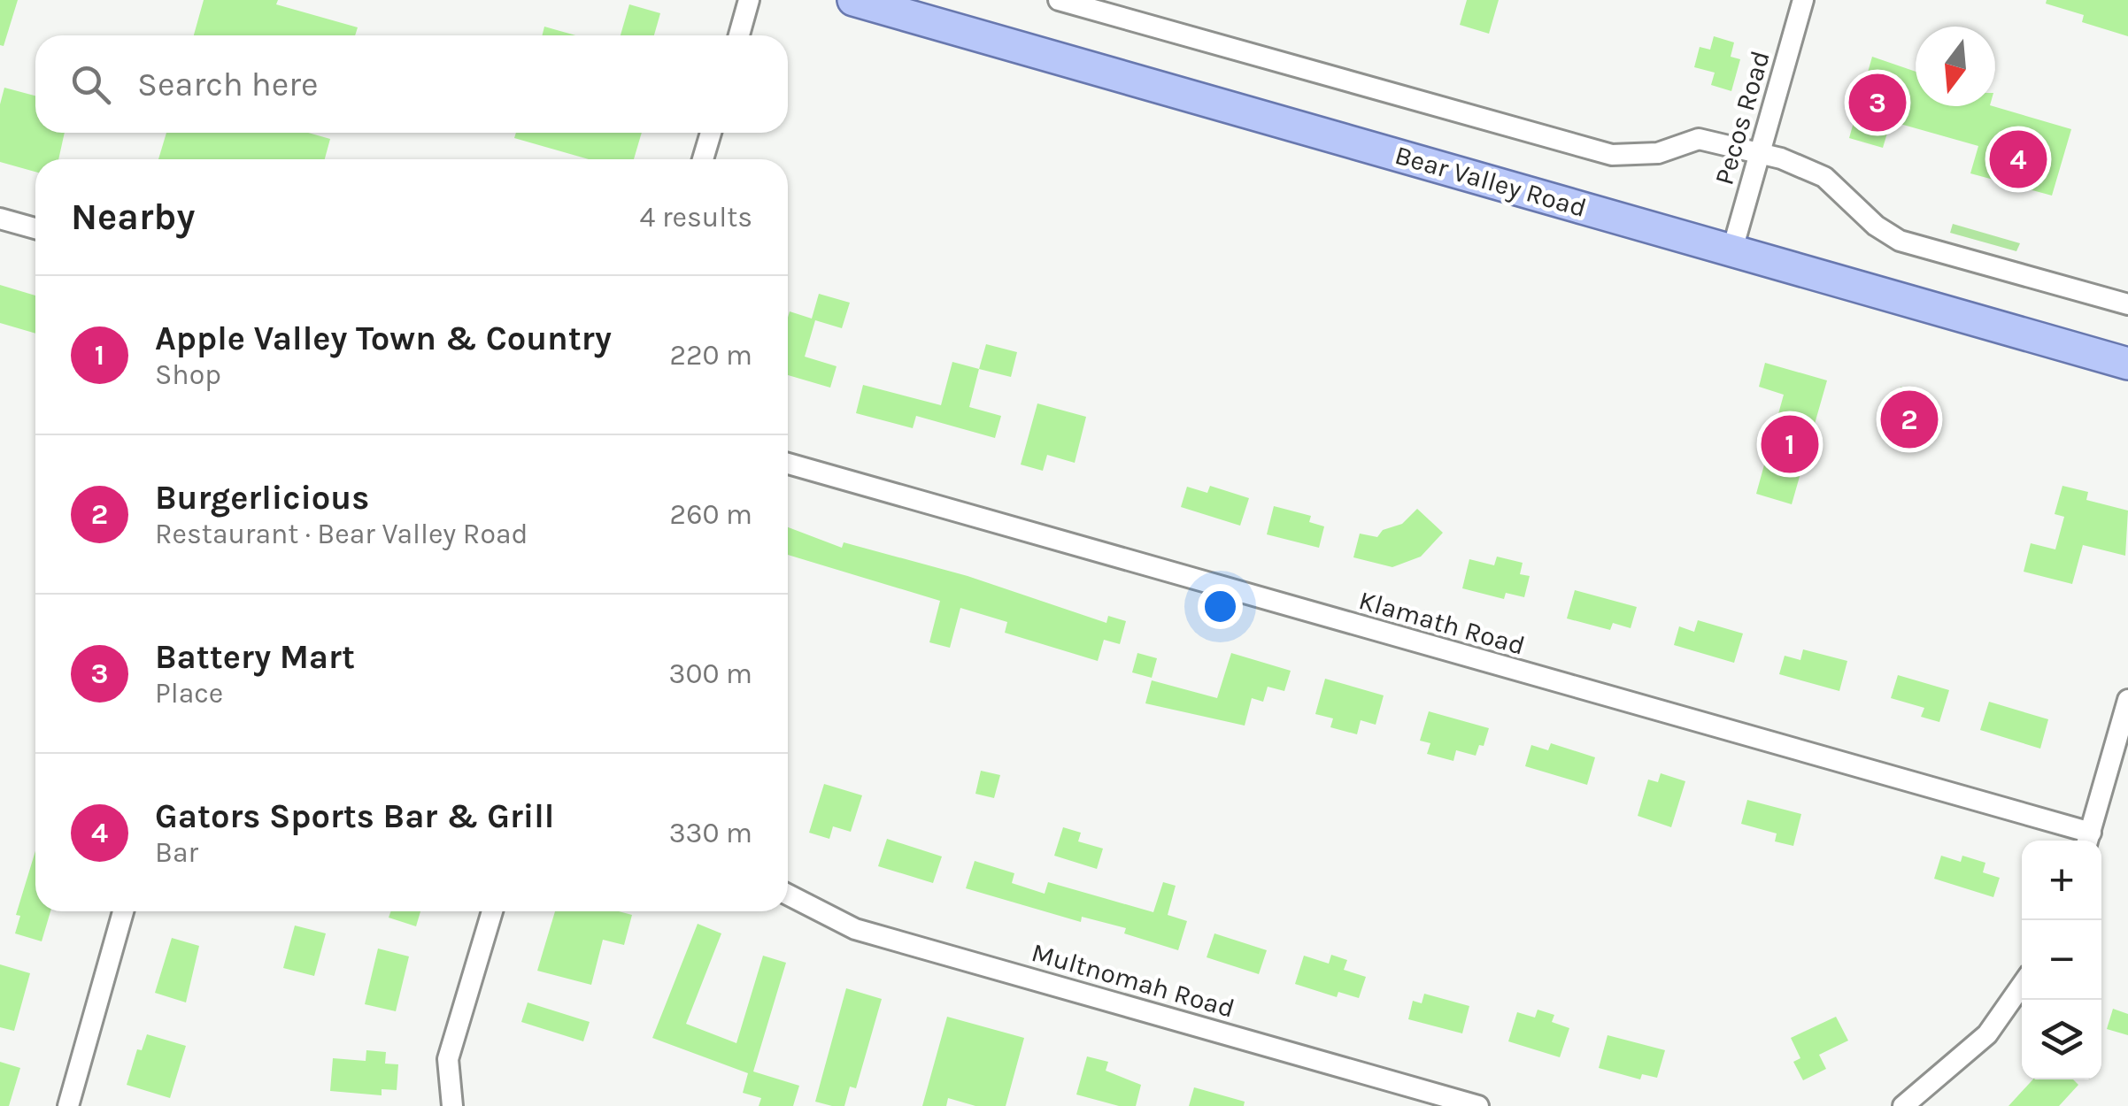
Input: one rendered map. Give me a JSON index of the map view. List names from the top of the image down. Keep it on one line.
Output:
{"streets":{"main road":["Bear Valley Road"],"street":["Pecos Road","Klamath Road","Multnomah Road"]},"crossings":[["Pecos Road","Bear Valley Road"]],"north":"bottom","page":{"search":"Search here","pins":["3","4","2","1"],"heading":["Nearby","4 results"],"list":[{"mark":"1","name":"Apple Valley Town & Country","note":"Shop","value":"220 m"},{"mark":"2","name":"Burgerlicious","note":"Restaurant · Bear Valley Road","value":"260 m"},{"mark":"3","name":"Battery Mart","note":"Place","value":"300 m"},{"mark":"4","name":"Gators Sports Bar & Grill","note":"Bar","value":"330 m"}],"map_buttons":["+","−"]}}
